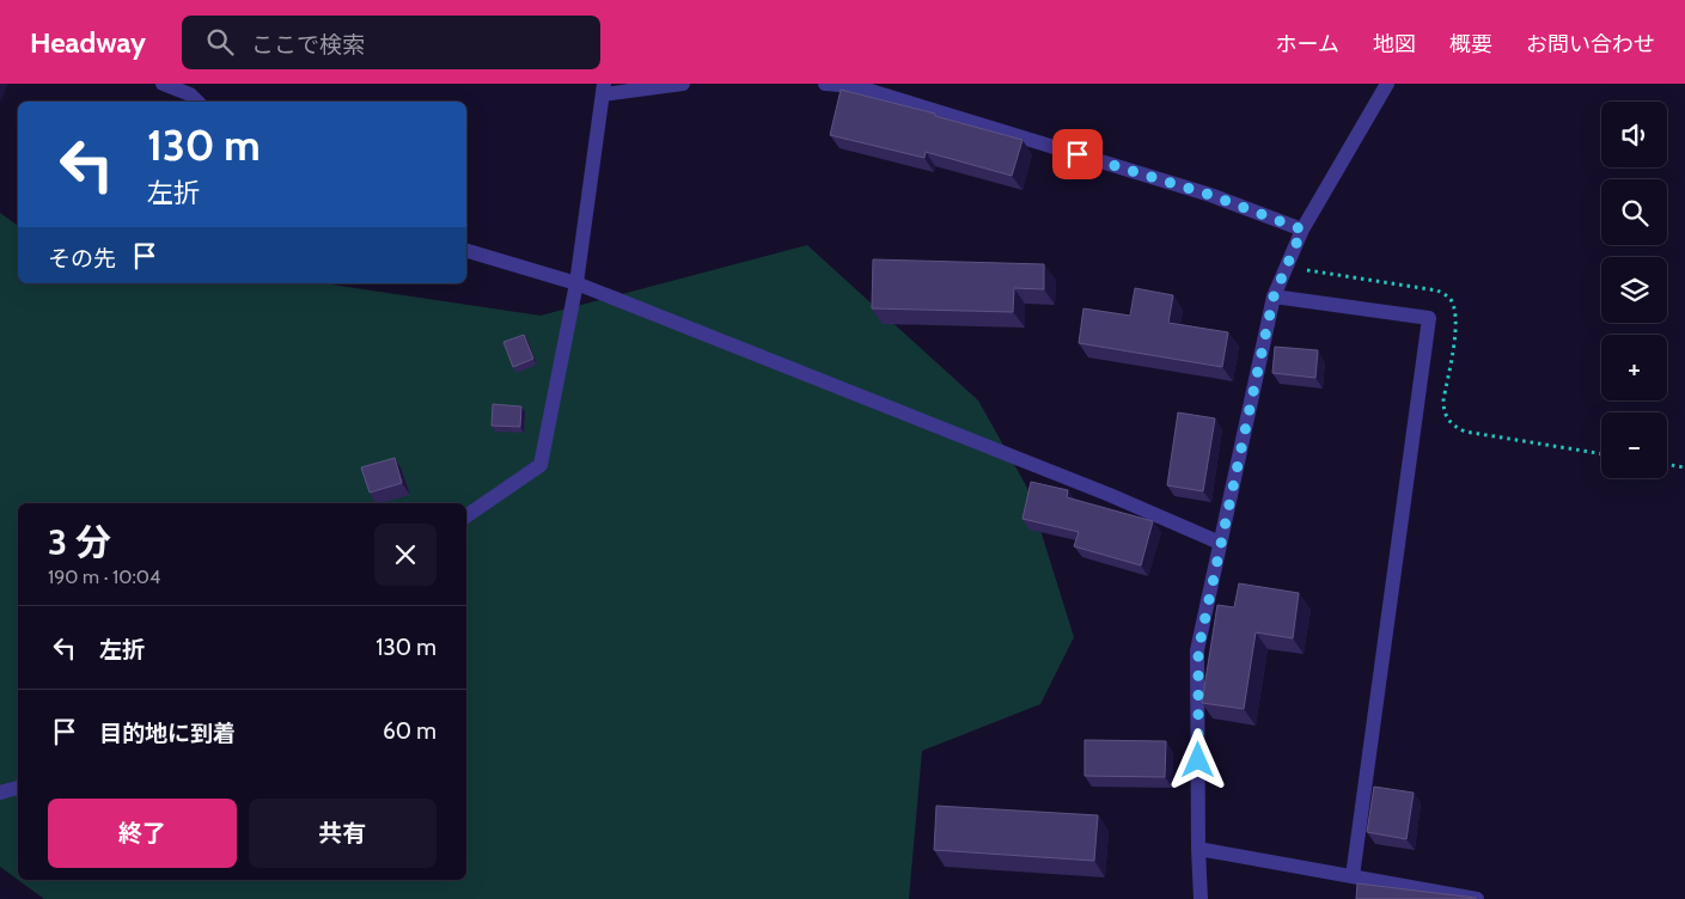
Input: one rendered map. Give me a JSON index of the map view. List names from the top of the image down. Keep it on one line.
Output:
{"page":{"header":"Headway","search":"ここで検索","nav":["ホーム","地図","概要","お問い合わせ"],"map_buttons":["+","−"],"turn":["130 m","左折"],"then":"その先","heading":["3 分","190 m · 10:04"],"list":[{"name":"左折","value":"130 m"},{"name":"目的地に到着","value":"60 m"}],"buttons":["終了","共有"]}}
